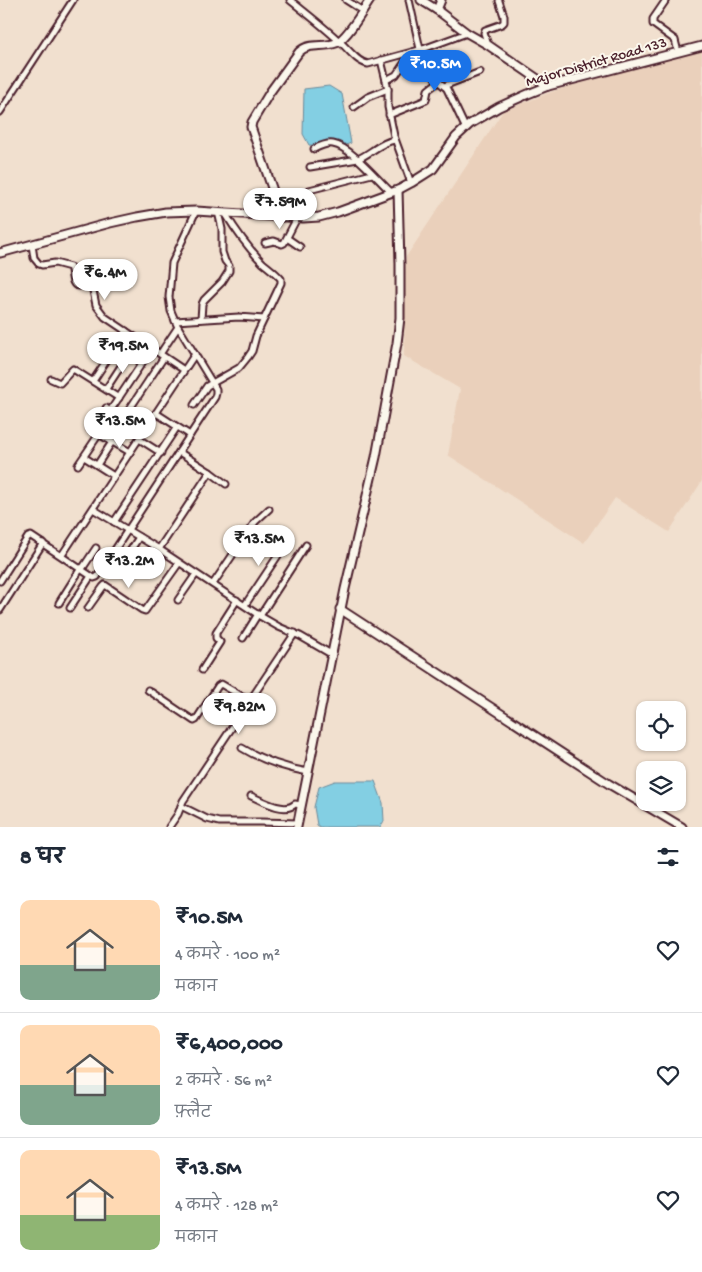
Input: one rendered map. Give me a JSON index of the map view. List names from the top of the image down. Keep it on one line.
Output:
{"streets":{"street":["Major District Road 133"]},"page":{"price":["₹10.5M","₹7.59M","₹6.4M","₹19.5M","₹13.5M","₹13.5M","₹13.2M","₹9.82M"],"heading":"8 घर","list":[{"name":"₹10.5M","note":"4 कमरे · 100 m² · मकान"},{"name":"₹6,400,000","note":"2 कमरे · 56 m² · फ़्लैट"},{"name":"₹13.5M","note":"4 कमरे · 128 m² · मकान"}]}}
